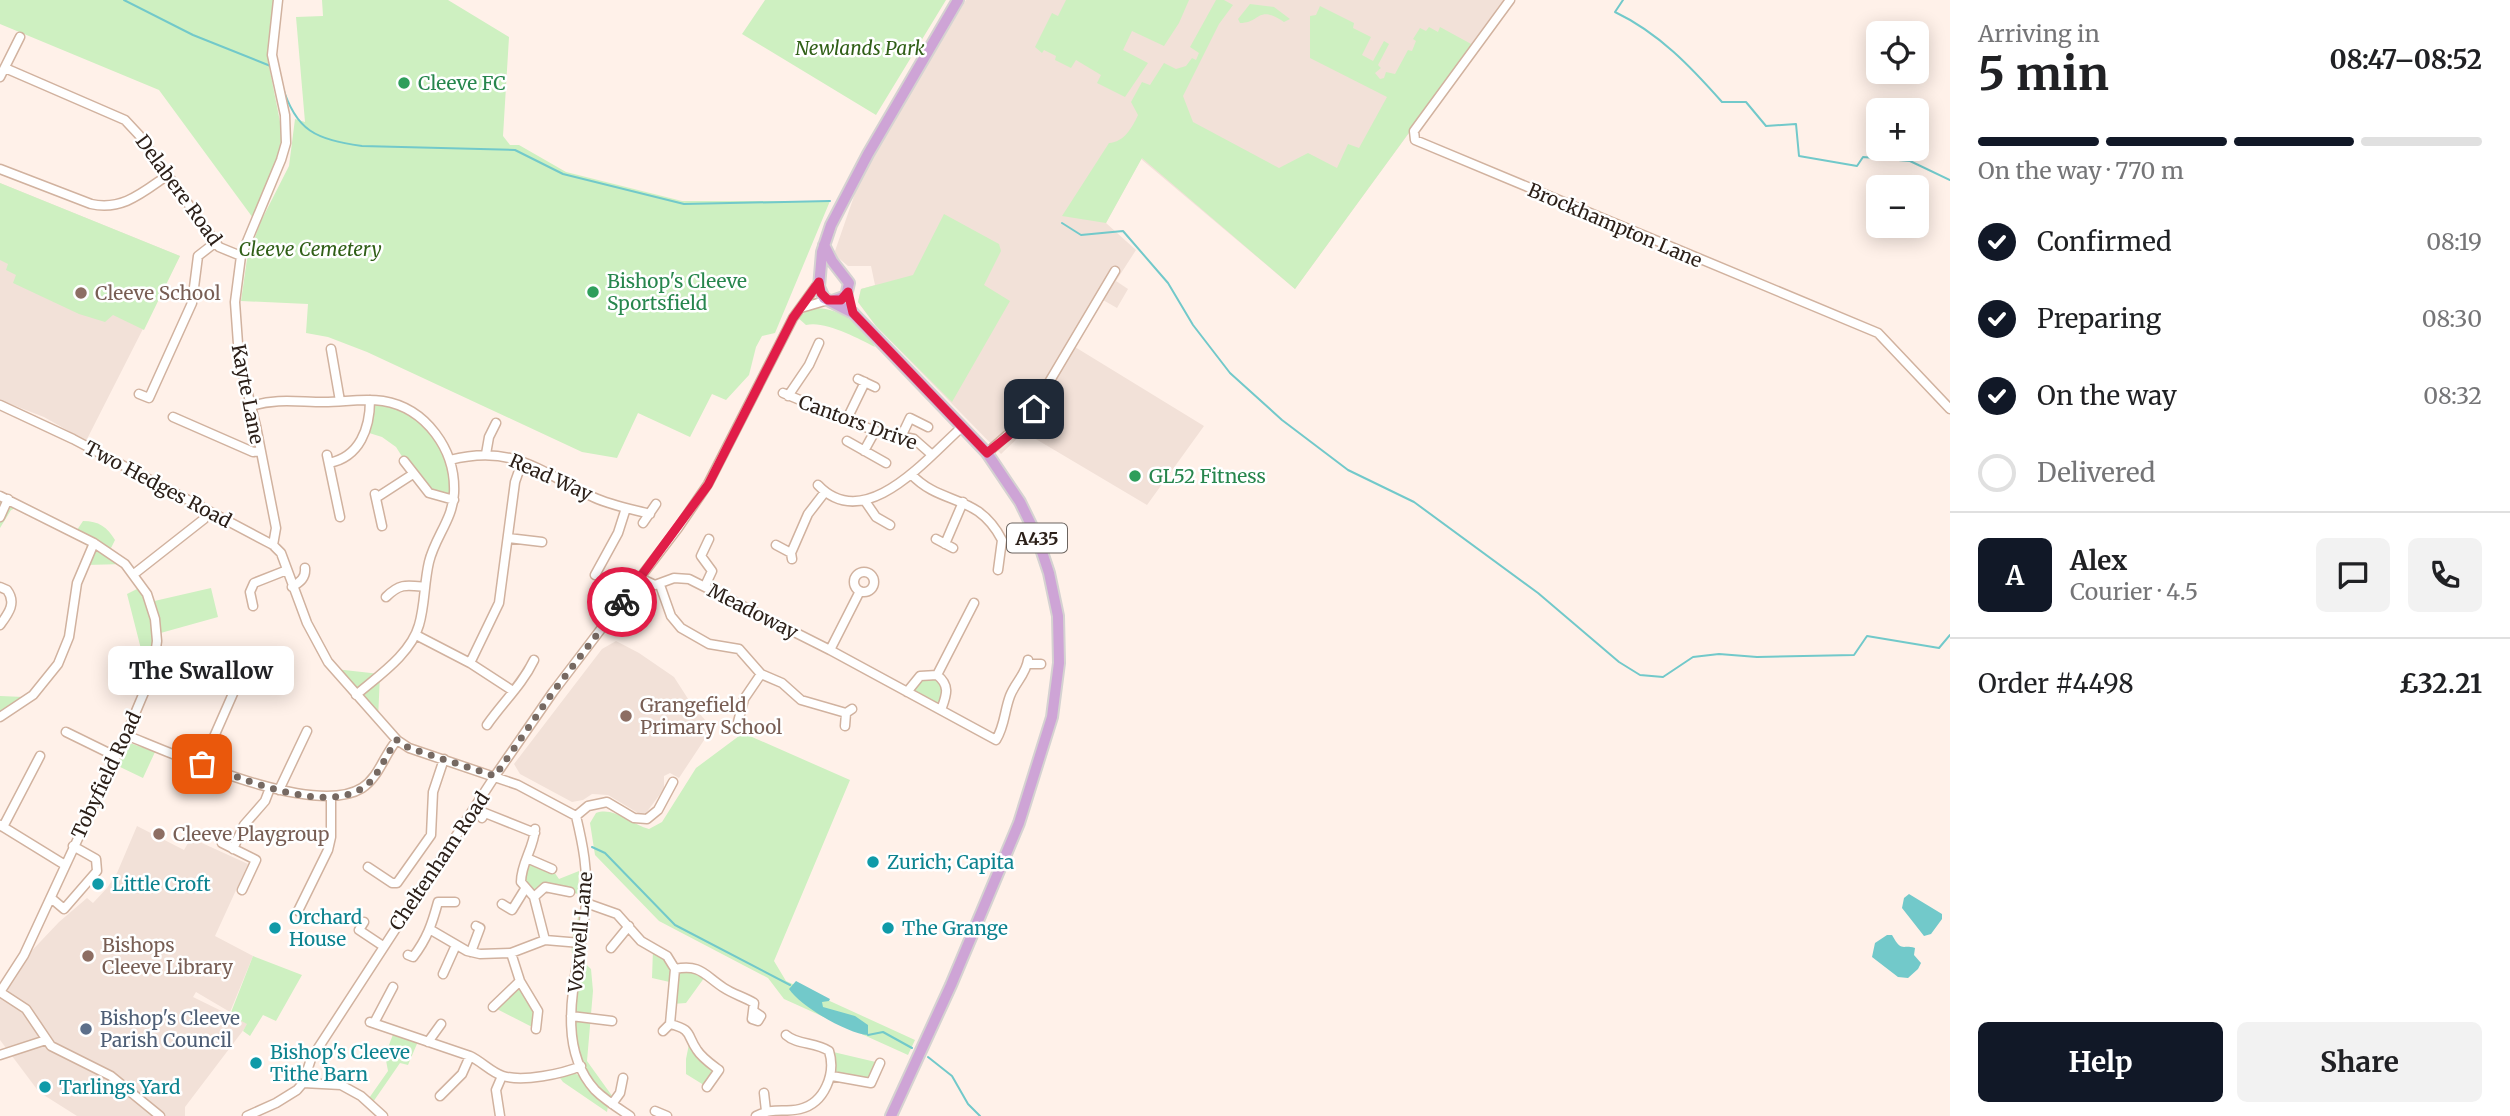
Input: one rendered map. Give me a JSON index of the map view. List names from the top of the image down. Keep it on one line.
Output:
{"streets":{"main road":["A435"],"street":["Delabere Road","Brockhampton Lane","Kayte Lane","Cantors Drive","Read Way","Two Hedges Road","Meadoway","Tobyfield Road","Cheltenham Road","Voxwell Lane"]},"crossings":[["Delabere Road","Kayte Lane"],["Kayte Lane","Two Hedges Road"],["A435","Cheltenham Road"]],"parks":["Newlands Park","Cleeve Cemetery"],"places":["Cleeve FC","Bishop's Cleeve Sportsfield","Cleeve School","GL52 Fitness","Grangefield Primary School","The Swallow","Cleeve Playgroup","Zurich; Capita","Little Croft","Orchard House","The Grange","Bishops Cleeve Library","Bishop's Cleeve Parish Council","Bishop's Cleeve Tithe Barn","Tarlings Yard"],"page":{"heading":["5 min","Arriving in","08:47–08:52"],"panel":["Alex","Courier · 4.5","Order #4498","£32.21"],"map_buttons":["+","−"],"bar":"On the way · 770 m","list":[["Confirmed","08:19"],["Preparing","08:30"],["On the way","08:32"],"Delivered"],"round":"A","bubble":"The Swallow","buttons":["Help","Share"]}}
